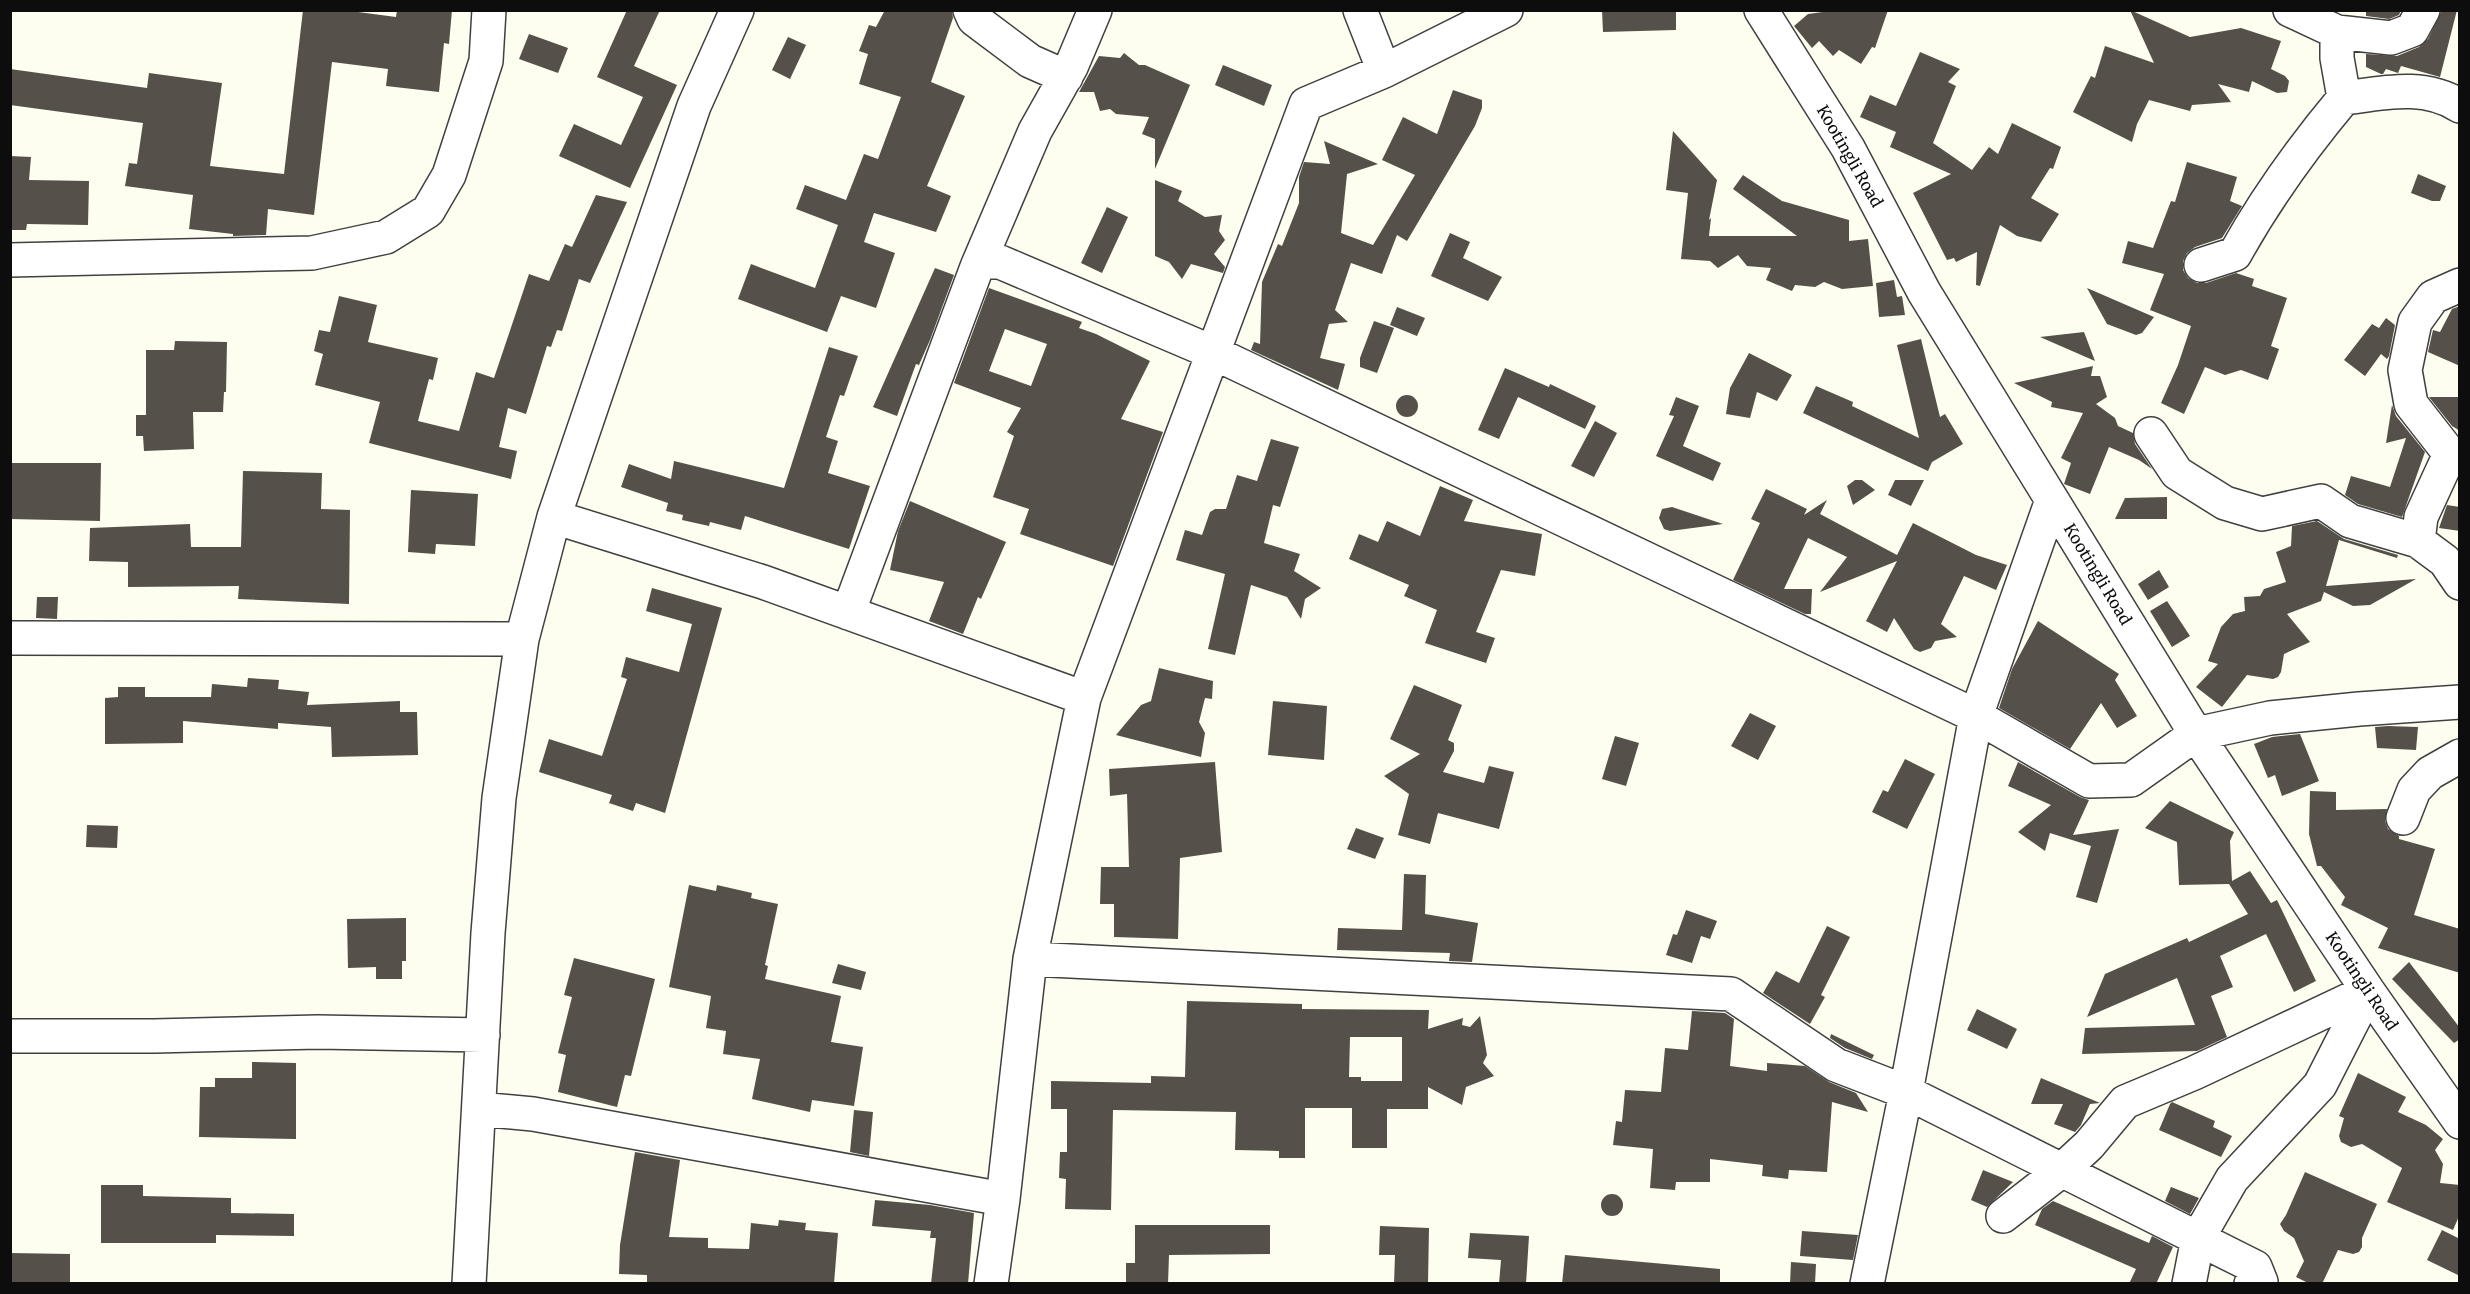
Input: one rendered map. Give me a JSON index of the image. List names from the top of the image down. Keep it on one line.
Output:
{"streets":{"street":["Kootingli Road"]}}
